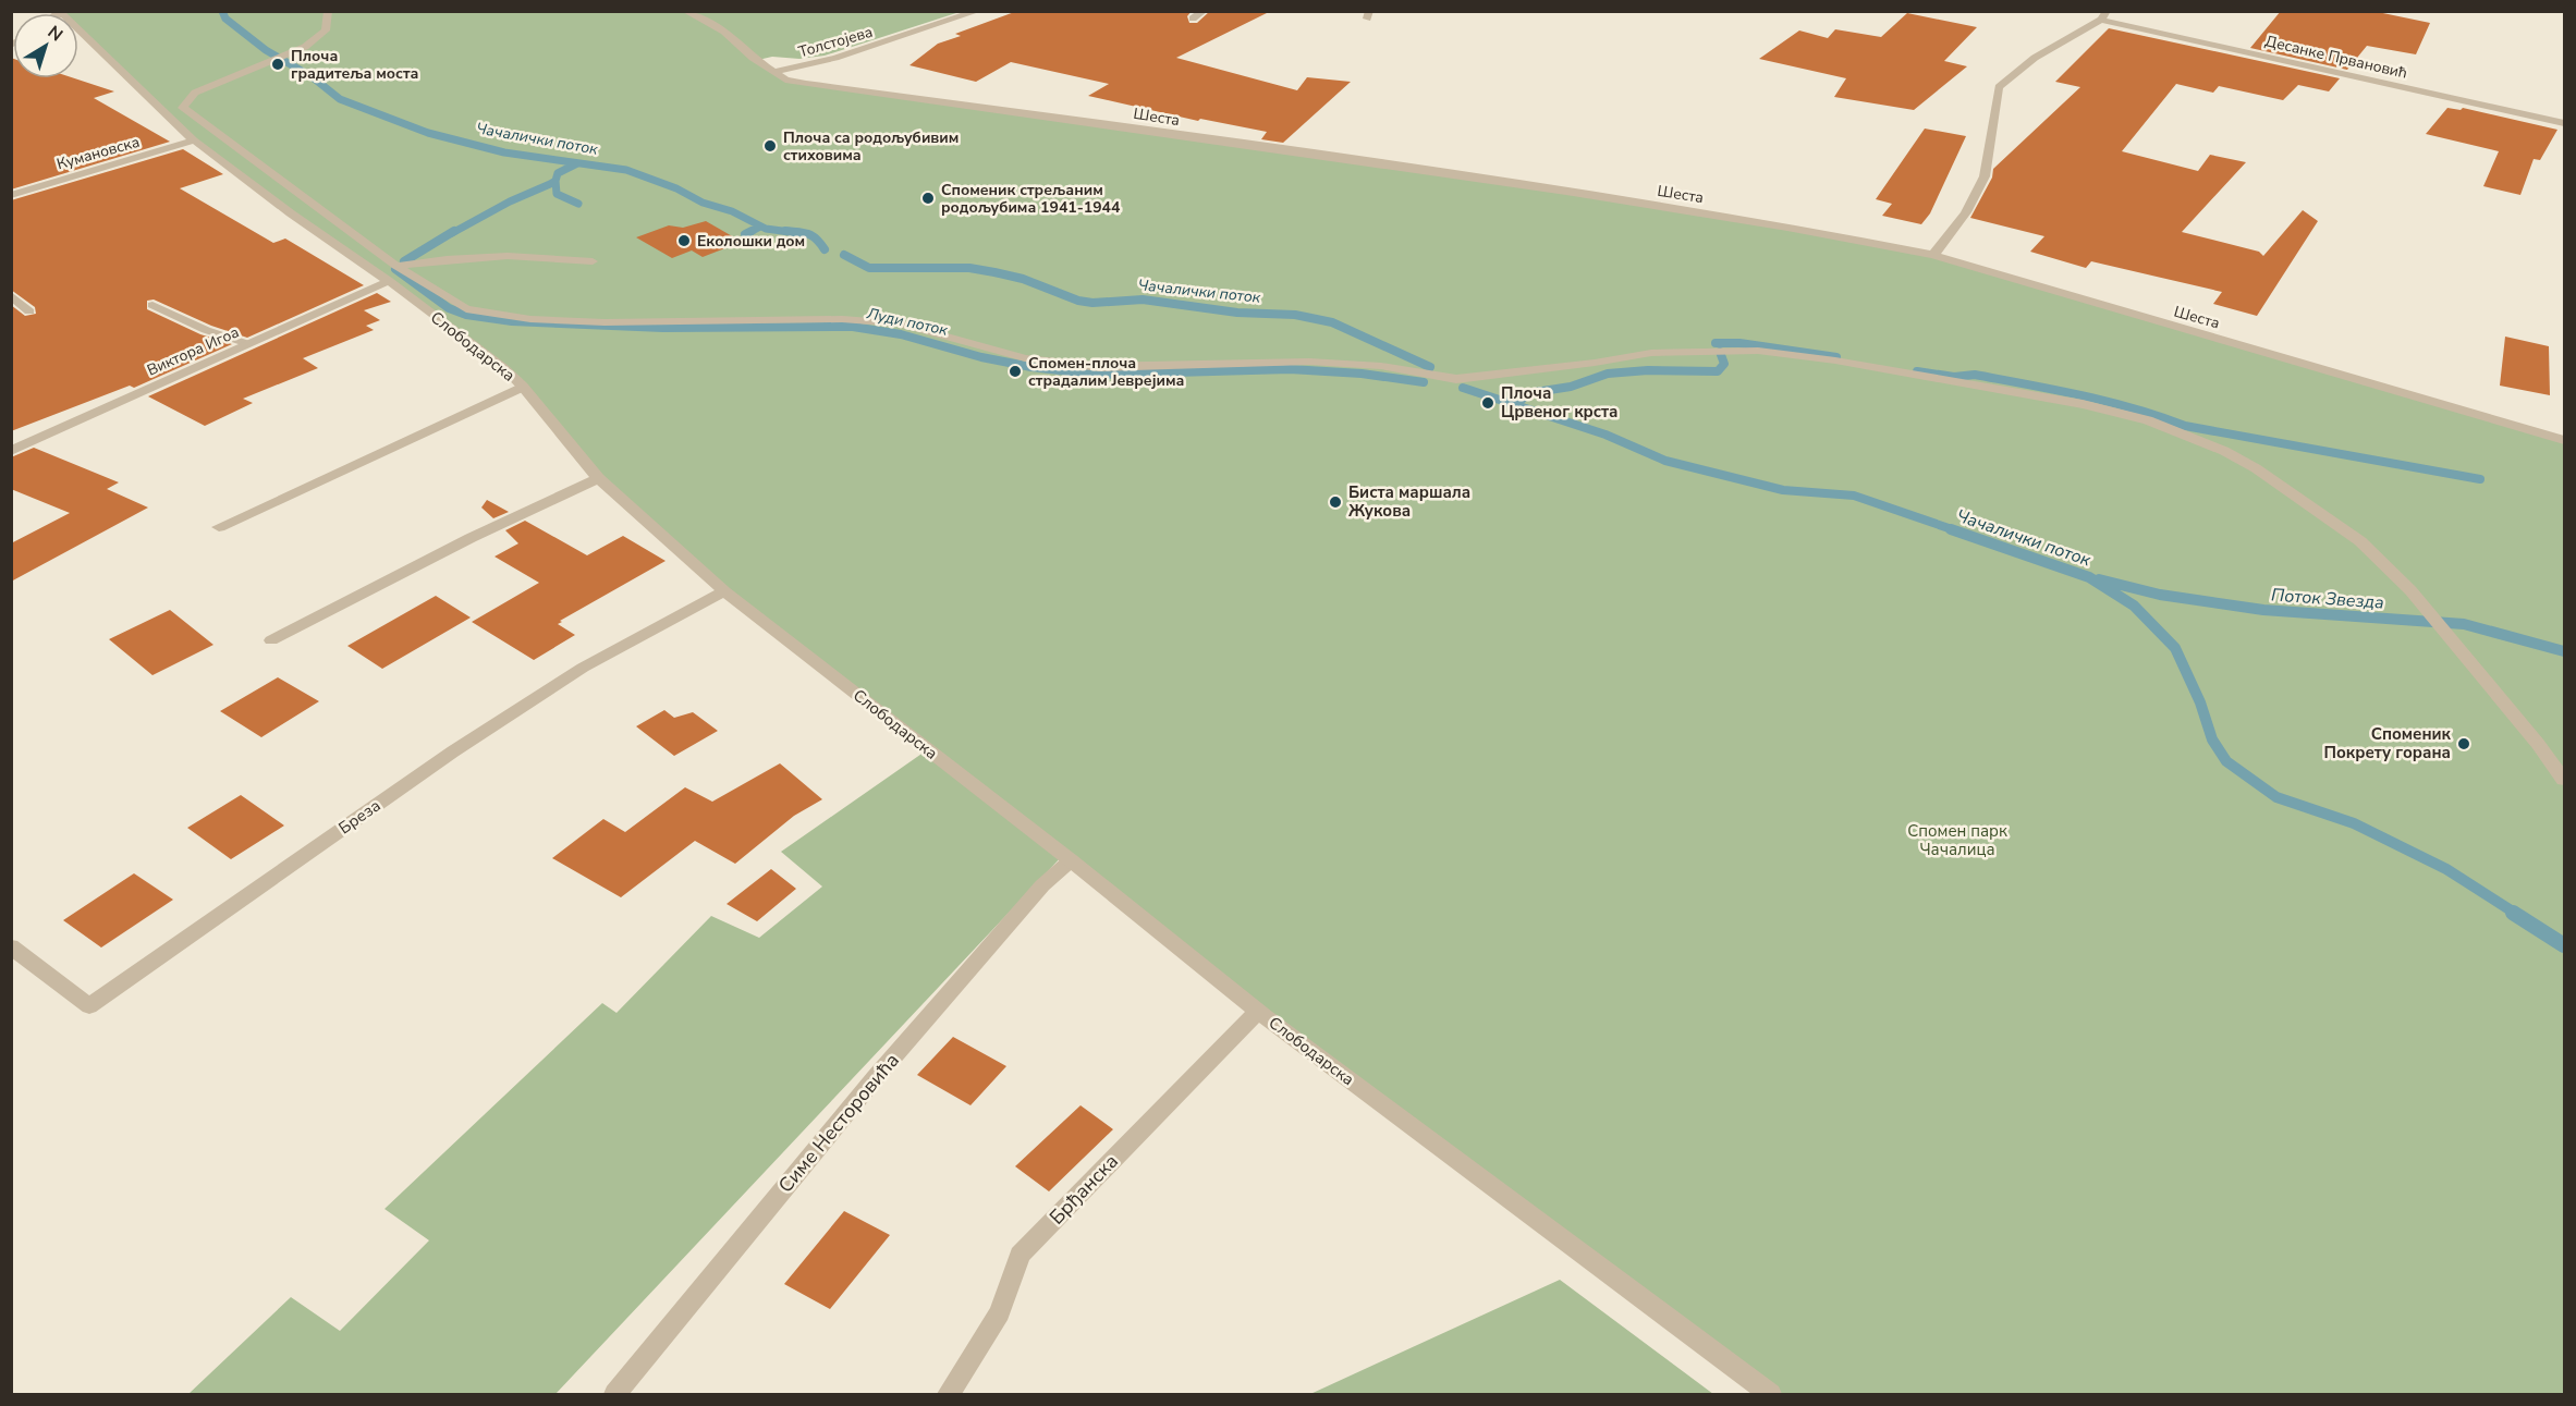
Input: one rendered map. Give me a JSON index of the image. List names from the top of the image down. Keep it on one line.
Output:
{"streets":{"street":["Толстојева","Десанке Првановић","Шеста","Кумановска","Слободарска","Виктора Игоа","Бреза","Симе Несторовића","Брђанска"]},"crossings":[["Толстојева","Шеста"],["Кумановска","Слободарска"],["Слободарска","Виктора Игоа"],["Слободарска","Бреза"],["Слободарска","Симе Несторовића"],["Слободарска","Брђанска"]],"water":["Чачалички поток","Луди поток","Поток Звезда"],"parks":["Спомен парк Чачалица"],"places":["Плоча градитеља моста","Плоча са родољубивим стиховима","Споменик стрељаним родољубима 1941-1944","Еколошки дом","Спомен-плоча страдалим Јеврејима","Плоча Црвеног крста","Биста маршала Жукова","Споменик Покрету горана"],"north":"top right"}
